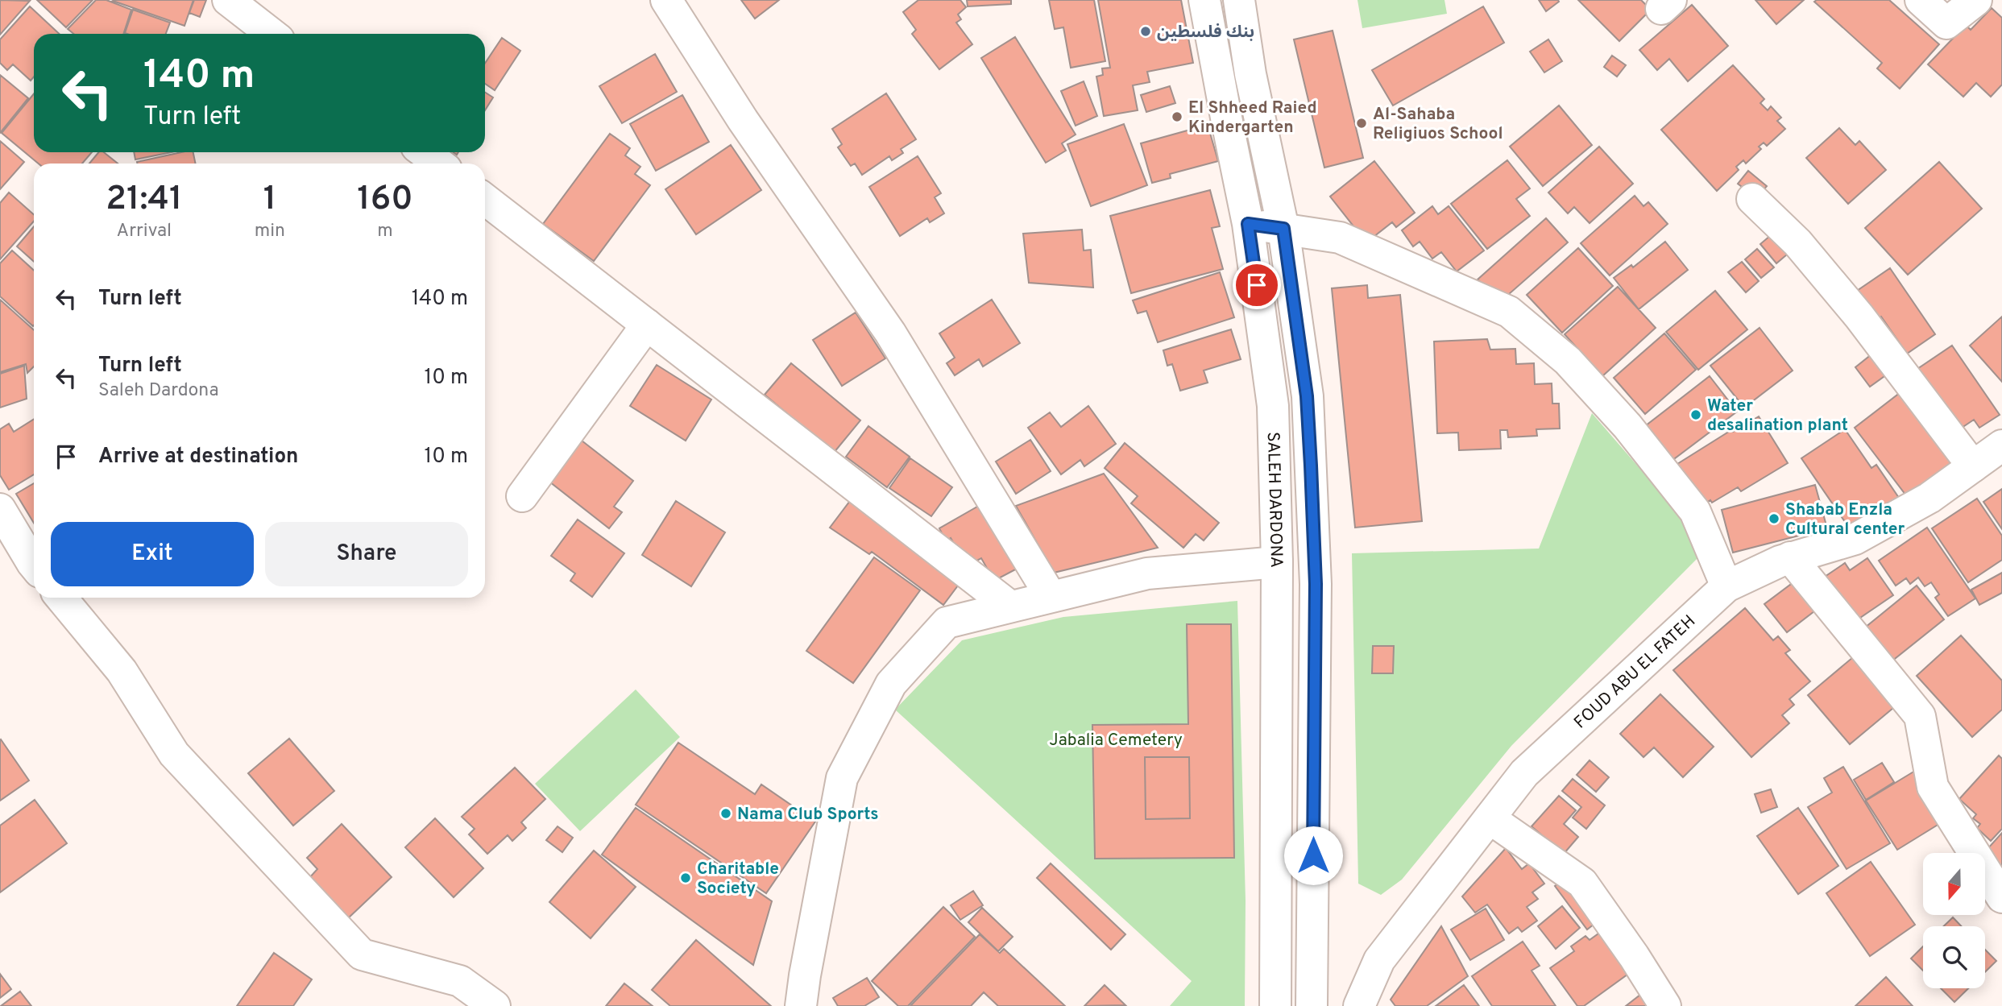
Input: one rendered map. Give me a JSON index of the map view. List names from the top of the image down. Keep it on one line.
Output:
{"streets":{"street":["SALEH DARDONA","FOUD ABU EL FATEH"]},"parks":["Jabalia Cemetery"],"places":["بنك فلسطين","El Shheed Raied Kindergarten","Al-Sahaba Religiuos School","Water desalination plant","Shabab Enzla Cultural center","Nama Club Sports","Charitable Society"],"north":"bottom","page":{"turn":["140 m","Turn left"],"eta":["21:41","Arrival","1","min","160","m"],"list":[{"name":"Turn left","value":"140 m"},{"name":"Turn left","note":"Saleh Dardona","value":"10 m"},{"name":"Arrive at destination","value":"10 m"}],"buttons":["Exit","Share"]}}
